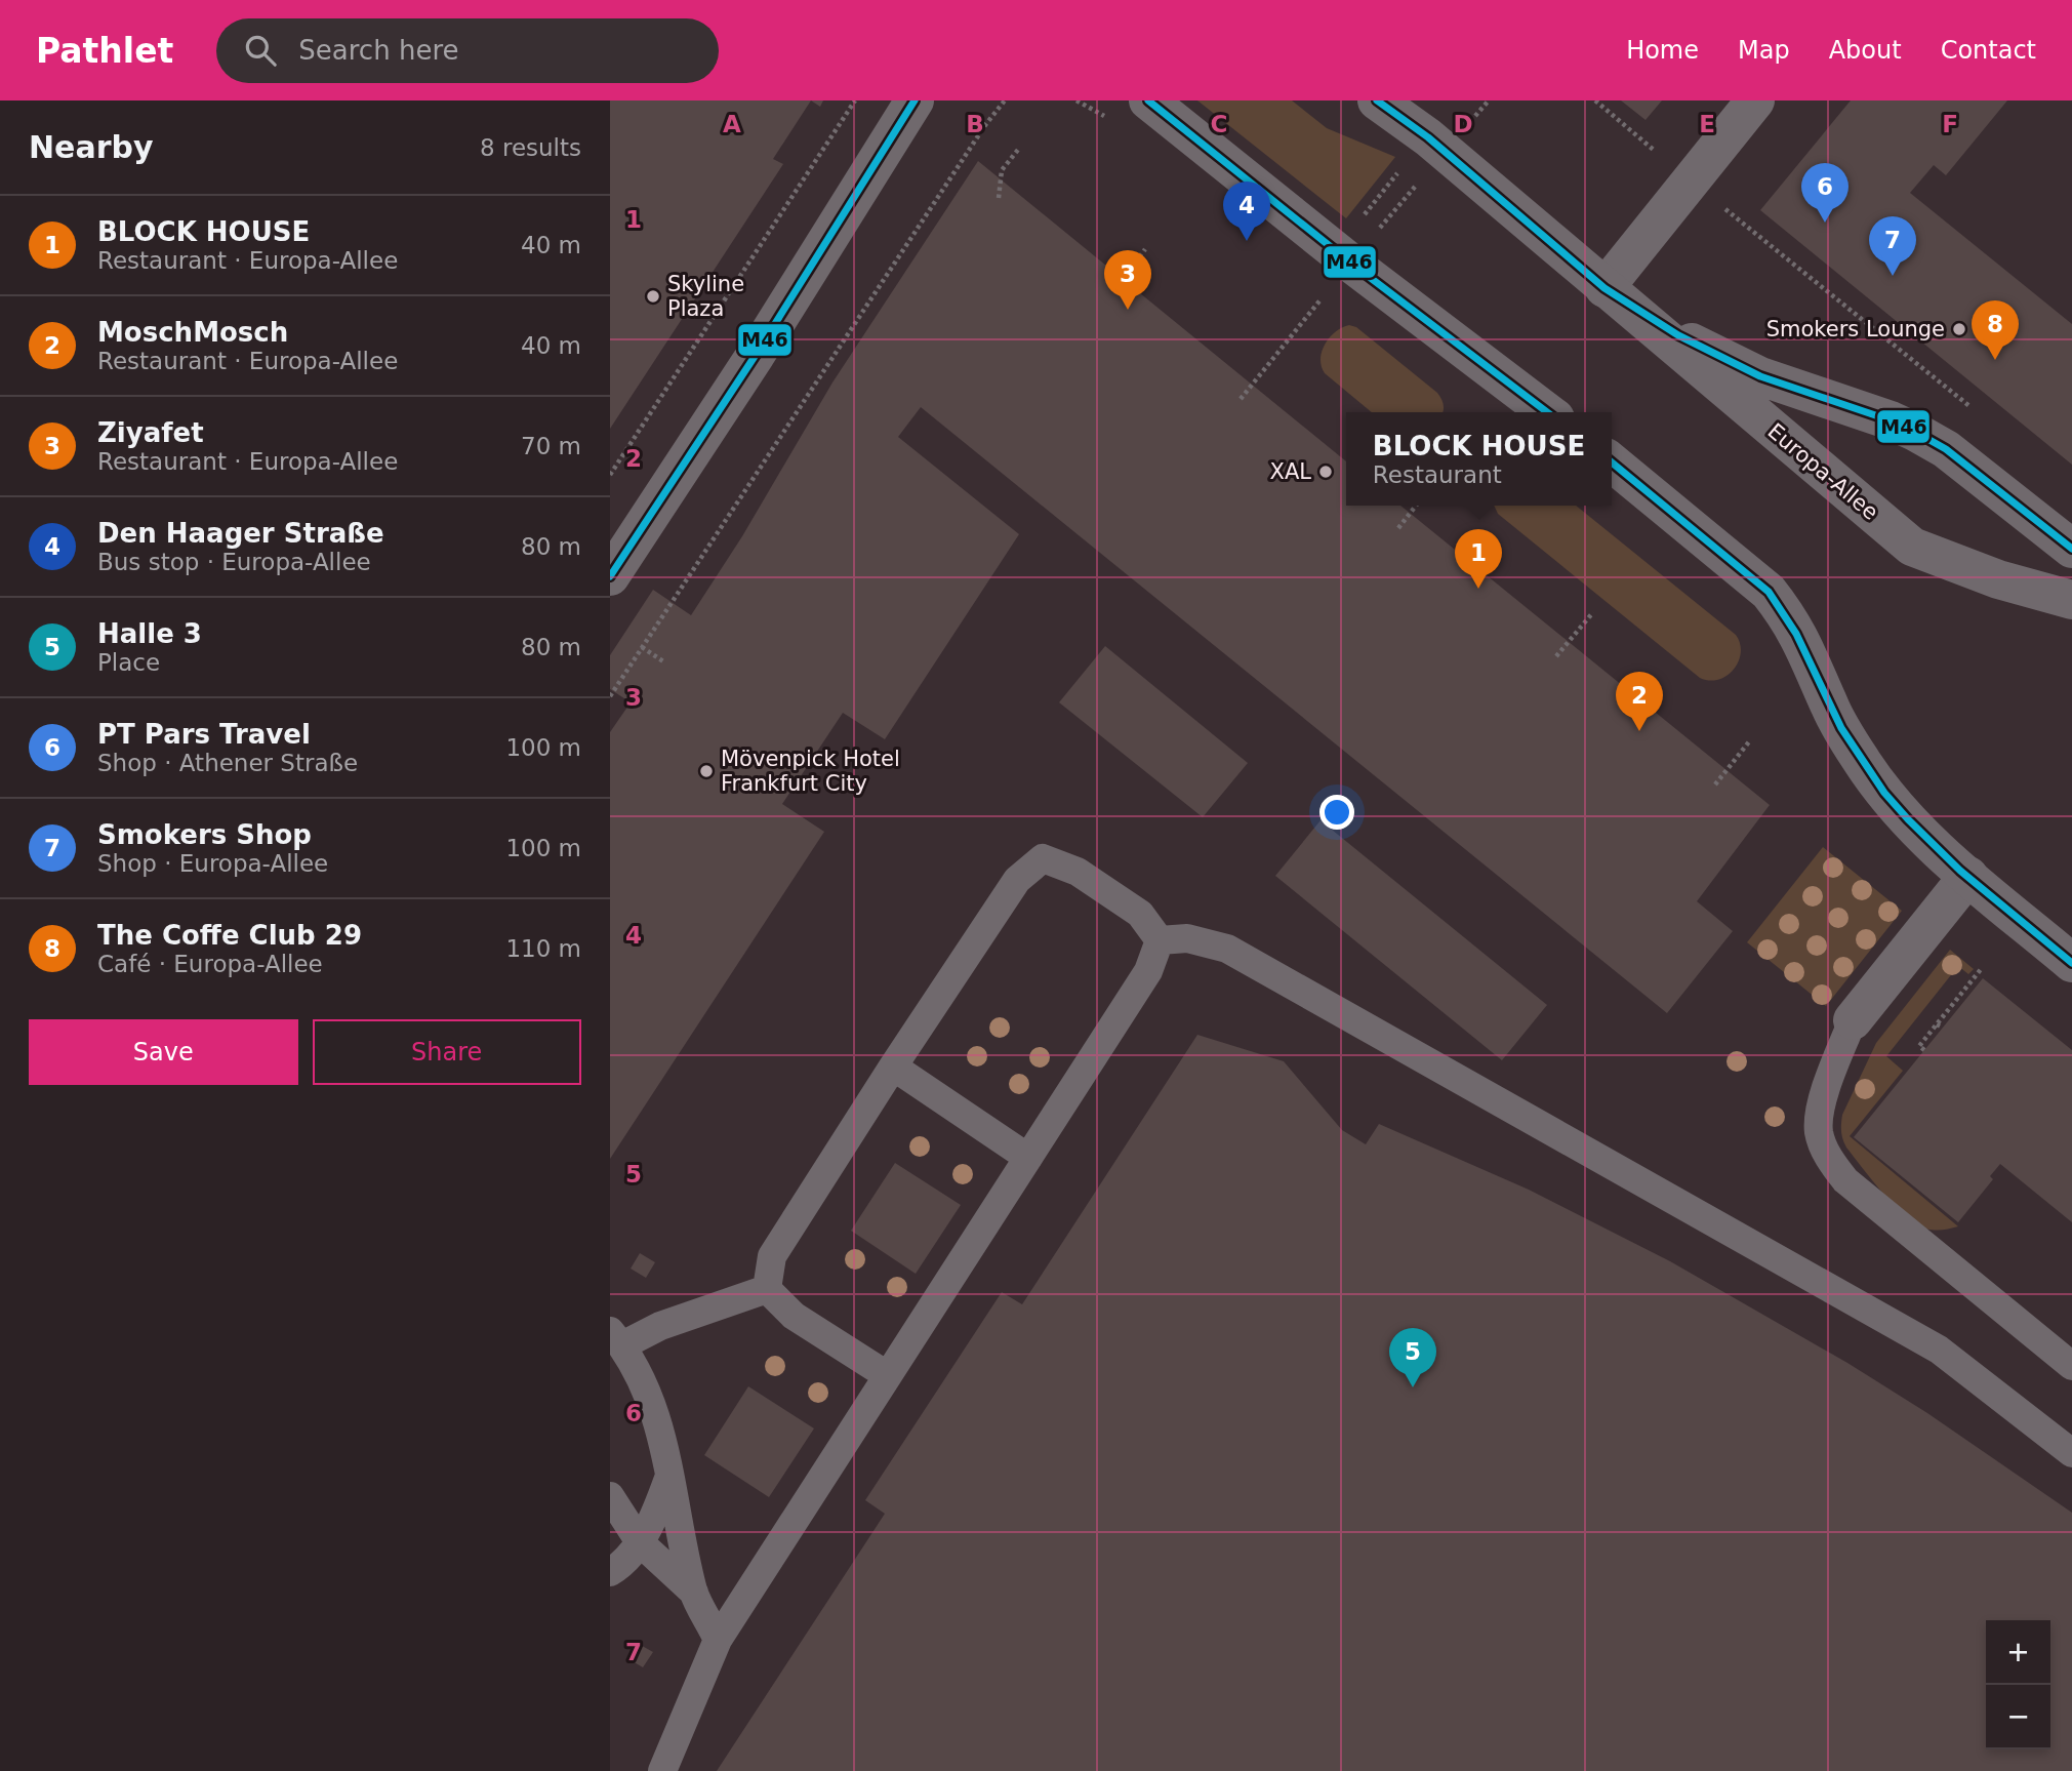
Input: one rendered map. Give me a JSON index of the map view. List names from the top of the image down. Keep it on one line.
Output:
{"streets":{"street":["Europa-Allee"]},"places":["Skyline Plaza","Smokers Lounge","XAL","Mövenpick Hotel Frankfurt City"],"lines":["transit line M46"],"page":{"header":"Pathlet","search":"Search here","nav":["Home","Map","About","Contact"],"heading":["Nearby","8 results"],"pins":["6","4","7","3","8","1","2","5"],"list":[{"mark":"1","name":"BLOCK HOUSE","note":"Restaurant · Europa-Allee","value":"40 m"},{"mark":"2","name":"MoschMosch","note":"Restaurant · Europa-Allee","value":"40 m"},{"mark":"3","name":"Ziyafet","note":"Restaurant · Europa-Allee","value":"70 m"},{"mark":"4","name":"Den Haager Straße","note":"Bus stop · Europa-Allee","value":"80 m"},{"mark":"5","name":"Halle 3","note":"Place","value":"80 m"},{"mark":"6","name":"PT Pars Travel","note":"Shop · Athener Straße","value":"100 m"},{"mark":"7","name":"Smokers Shop","note":"Shop · Europa-Allee","value":"100 m"},{"mark":"8","name":"The Coffe Club 29","note":"Café · Europa-Allee","value":"110 m"}],"popup":["BLOCK HOUSE","Restaurant"],"buttons":["Save","Share"],"map_buttons":["+","−"]},"grid":{"columns":["A","B","C","D","E","F"],"rows":["1","2","3","4","5","6","7"]}}
